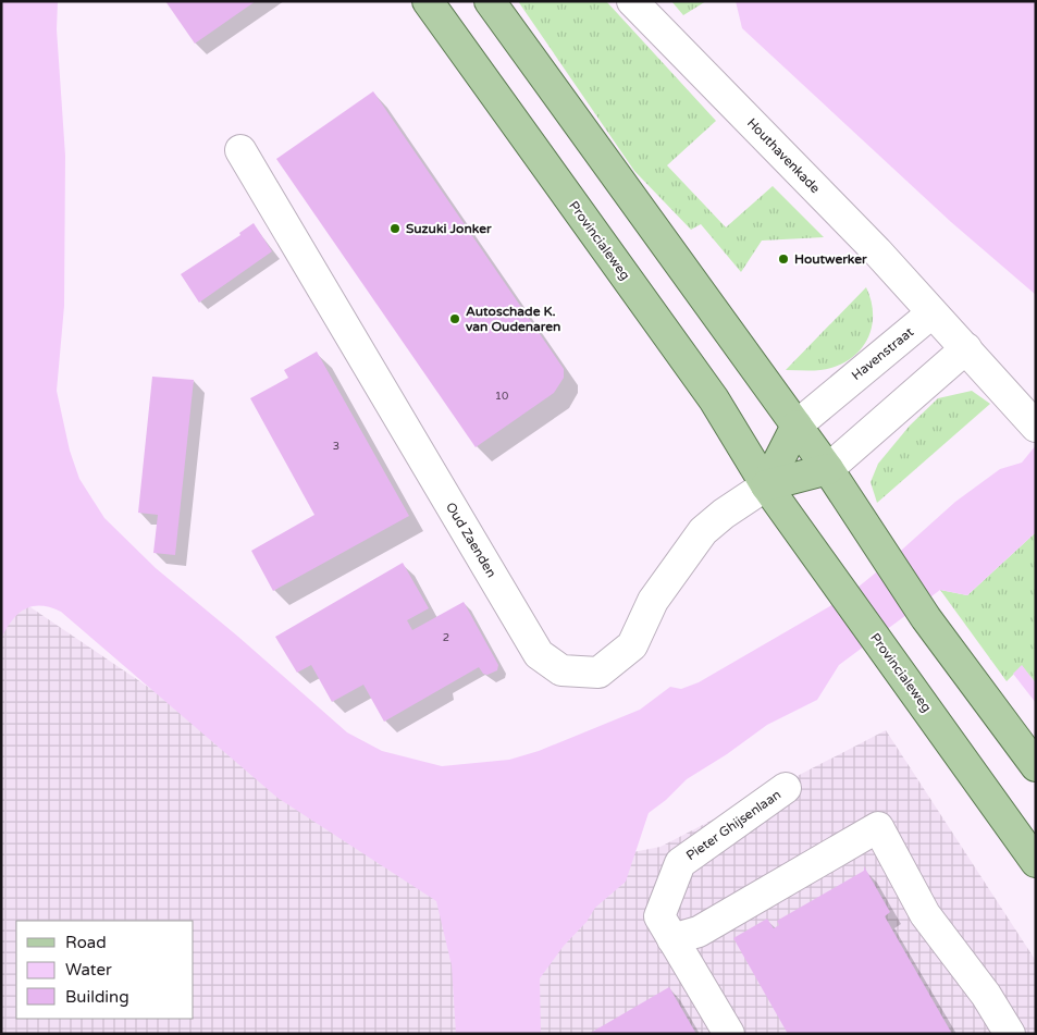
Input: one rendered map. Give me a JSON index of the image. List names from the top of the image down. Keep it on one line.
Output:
{"streets":{"main road":["Provincialeweg"],"street":["Houthavenkade","Havenstraat","Oud Zaenden","Pieter Ghijsenlaan"]},"crossings":[["Houthavenkade","Havenstraat"],["Provincialeweg","Oud Zaenden"]],"places":["Suzuki Jonker","Houtwerker","Autoschade K. van Oudenaren"],"house_numbers":["10","3","2"],"legend":["Road","Water","Building"]}
